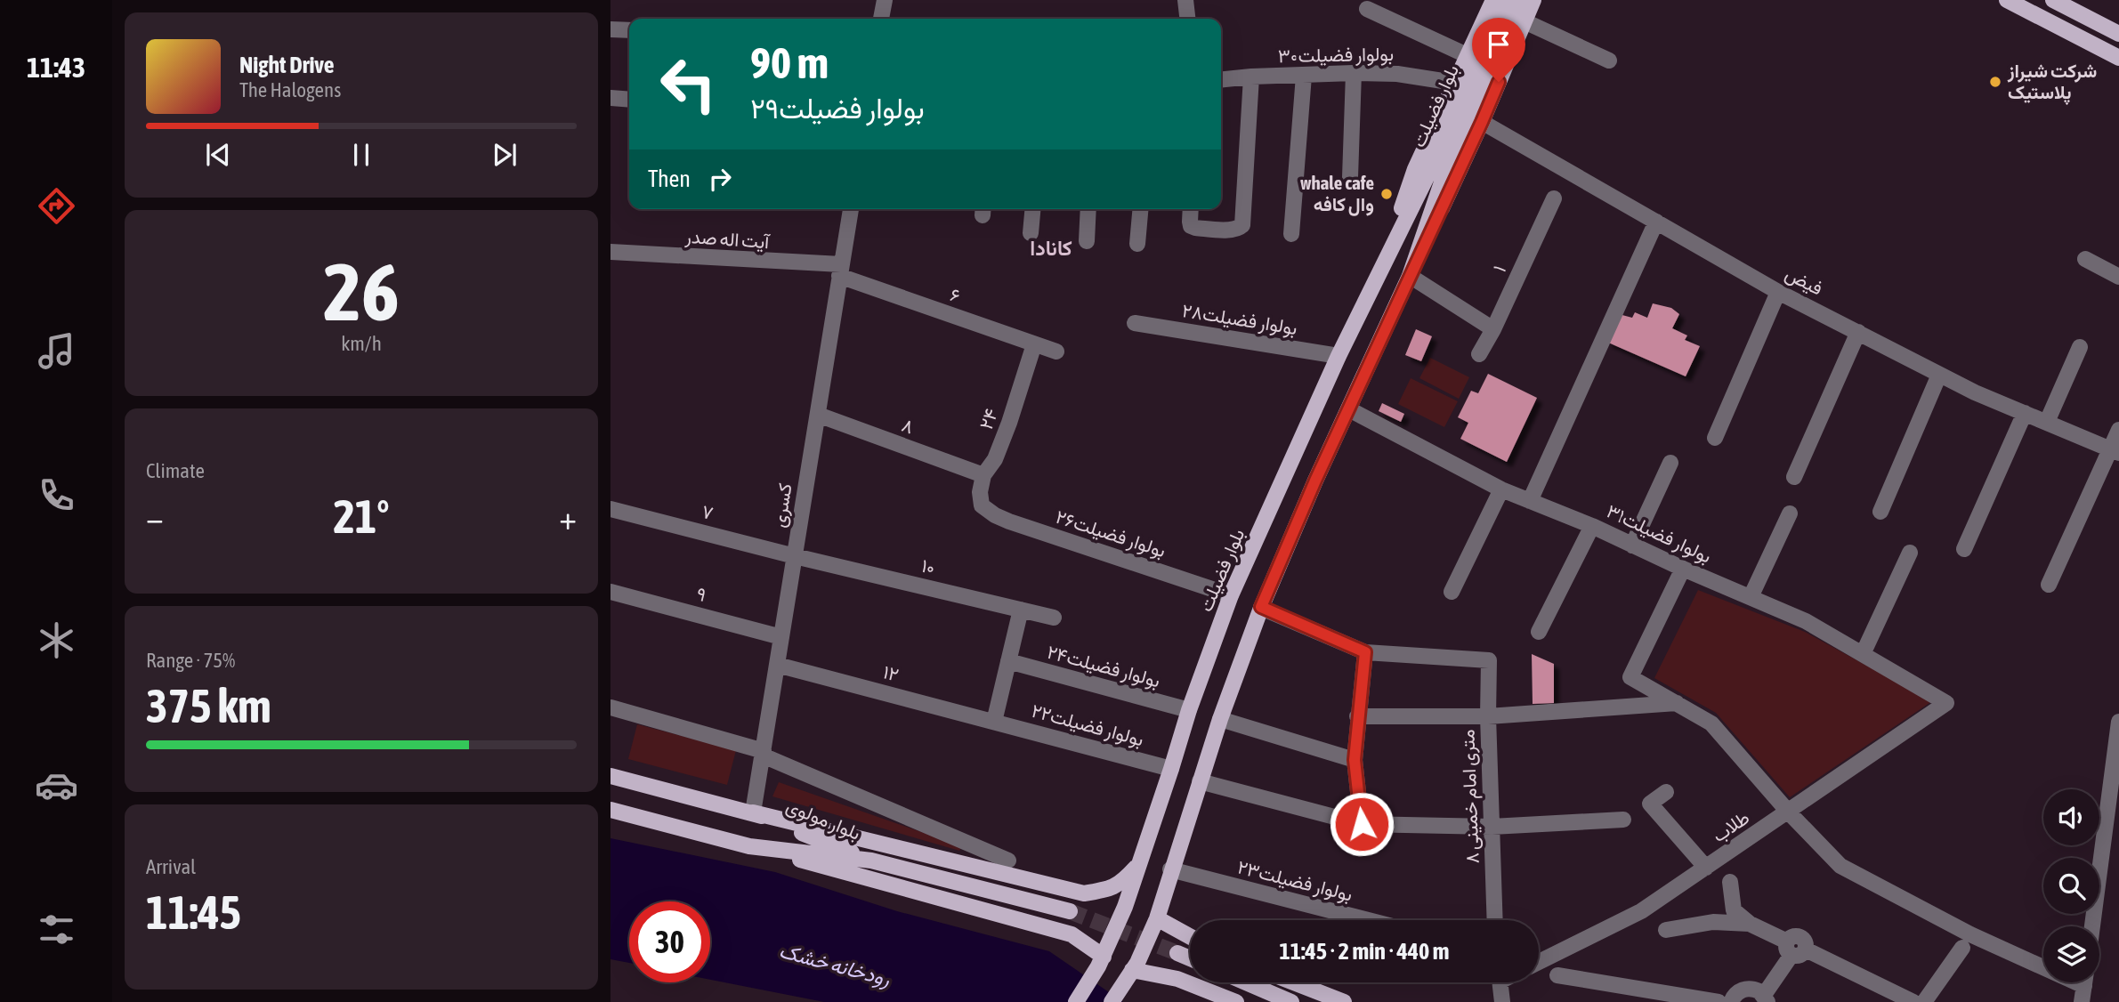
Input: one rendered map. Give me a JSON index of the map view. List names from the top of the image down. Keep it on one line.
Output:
{"streets":{"main road":["بلوار فضیلت","بلوار مولوی"],"street":["بولوار فضیلت۳۰","آیت اله صدر","۱","فیض","۶","بولوار فضیلت۲۸","۲۴","۸","کسری","۷","بولوار فضیلت۲۶","بولوار فضیلت۳۱","۱۰","۹","بولوار فضیلت۲۴","۱۲","بولوار فضیلت۲۲","۸ متری امام خمینی","طلاب","بولوار فضیلت۲۳"]},"crossings":[["بولوار فضیلت۳۰","بلوار فضیلت"],["بلوار فضیلت","فیض"],["بلوار فضیلت","بولوار فضیلت۲۸"],["بلوار فضیلت","بولوار فضیلت۲۶"],["بلوار فضیلت","بولوار فضیلت۳۱"],["بلوار فضیلت","بولوار فضیلت۲۴"],["بلوار فضیلت","بولوار فضیلت۲۲"],["بلوار فضیلت","بولوار فضیلت۲۳"],["آیت اله صدر","۶"],["آیت اله صدر","کسری"],["۶","۲۴"],["۶","کسری"],["۲۴","۸"],["۲۴","بولوار فضیلت۲۶"],["۸","کسری"],["کسری","۷"],["کسری","۱۰"],["کسری","۹"],["کسری","۱۲"],["کسری","بلوار مولوی"],["۷","۱۰"],["بولوار فضیلت۳۱","طلاب"],["۱۲","بولوار فضیلت۲۲"]],"districts":["کانادا"],"water":["رودخانه خشک"],"places":["شرکت شیراز پلاستیک","whale cafe وال کافه"],"page":{"tabs":"11:43","turn":["90 m","بولوار فضیلت۲۹"],"song":["Night Drive","The Halogens"],"then":"Then","tile":[["26","km/h"],"Climate",["Range · 75%","375 km"],["Arrival","11:45"]],"heat":["−","21°","+"],"limit":"30","trip":"11:45 · 2 min · 440 m"}}
